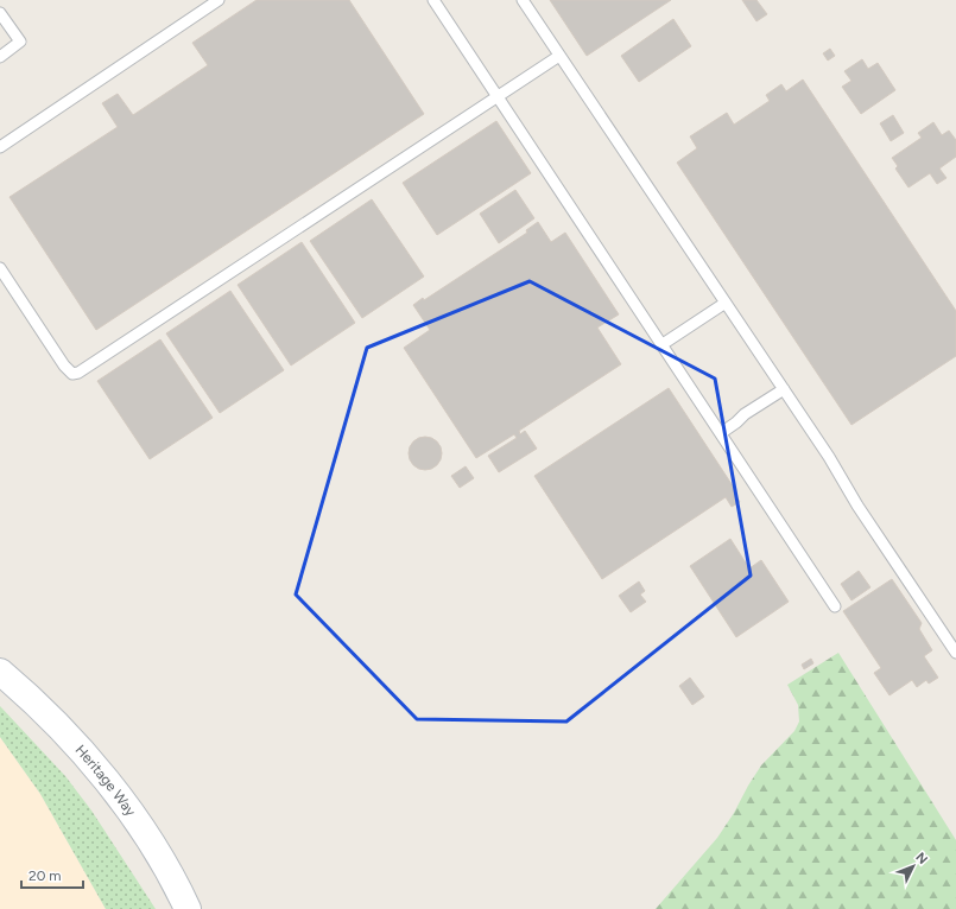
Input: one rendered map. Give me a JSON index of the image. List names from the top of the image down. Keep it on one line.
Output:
{"streets":{"street":["Heritage Way"]},"scale_bar":"20 m","north":"top right"}
